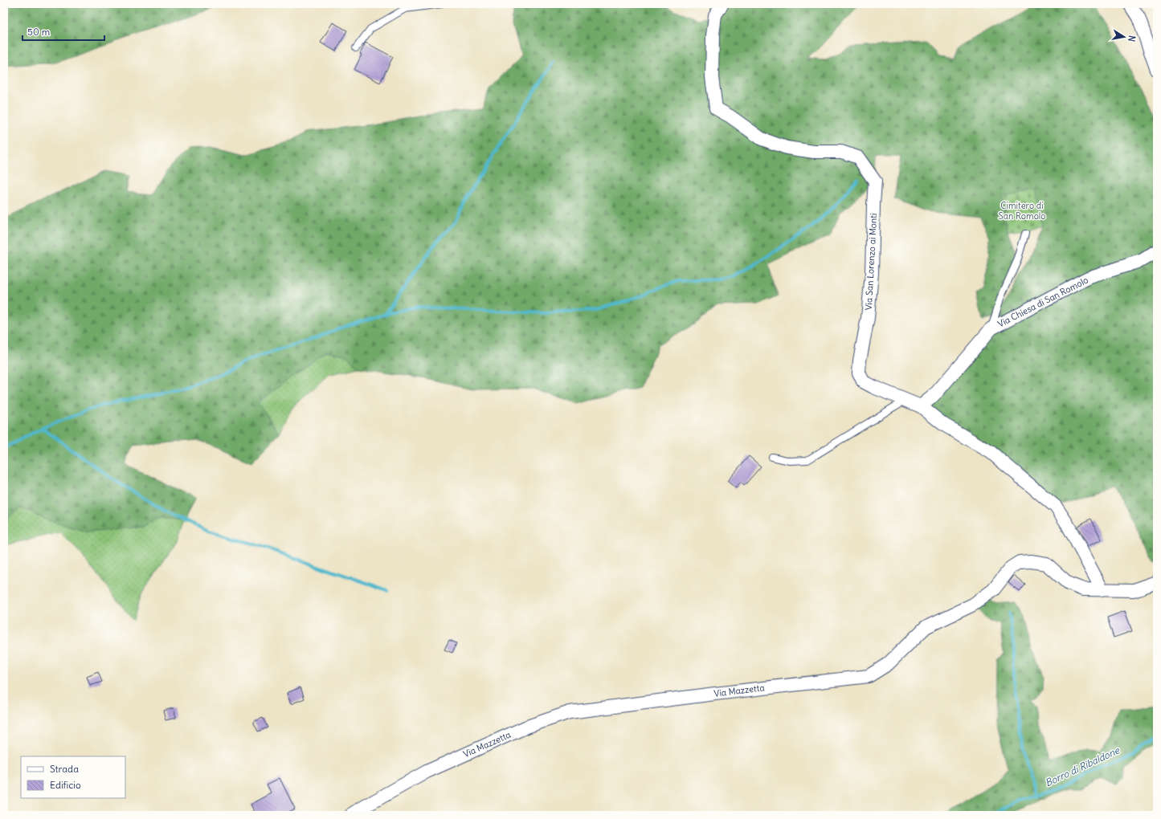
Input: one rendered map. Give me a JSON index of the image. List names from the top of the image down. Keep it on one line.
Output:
{"streets":{"street":["Via San Lorenzo ai Monti","Via Chiesa di San Romolo","Via Mazzetta"]},"crossings":[["Via San Lorenzo ai Monti","Via Chiesa di San Romolo"],["Via San Lorenzo ai Monti","Via Mazzetta"]],"water":["Borro di Ribaldone"],"parks":["Cimitero di San Romolo"],"legend":["Strada","Edificio"],"scale_bar":"50 m","north":"right"}
